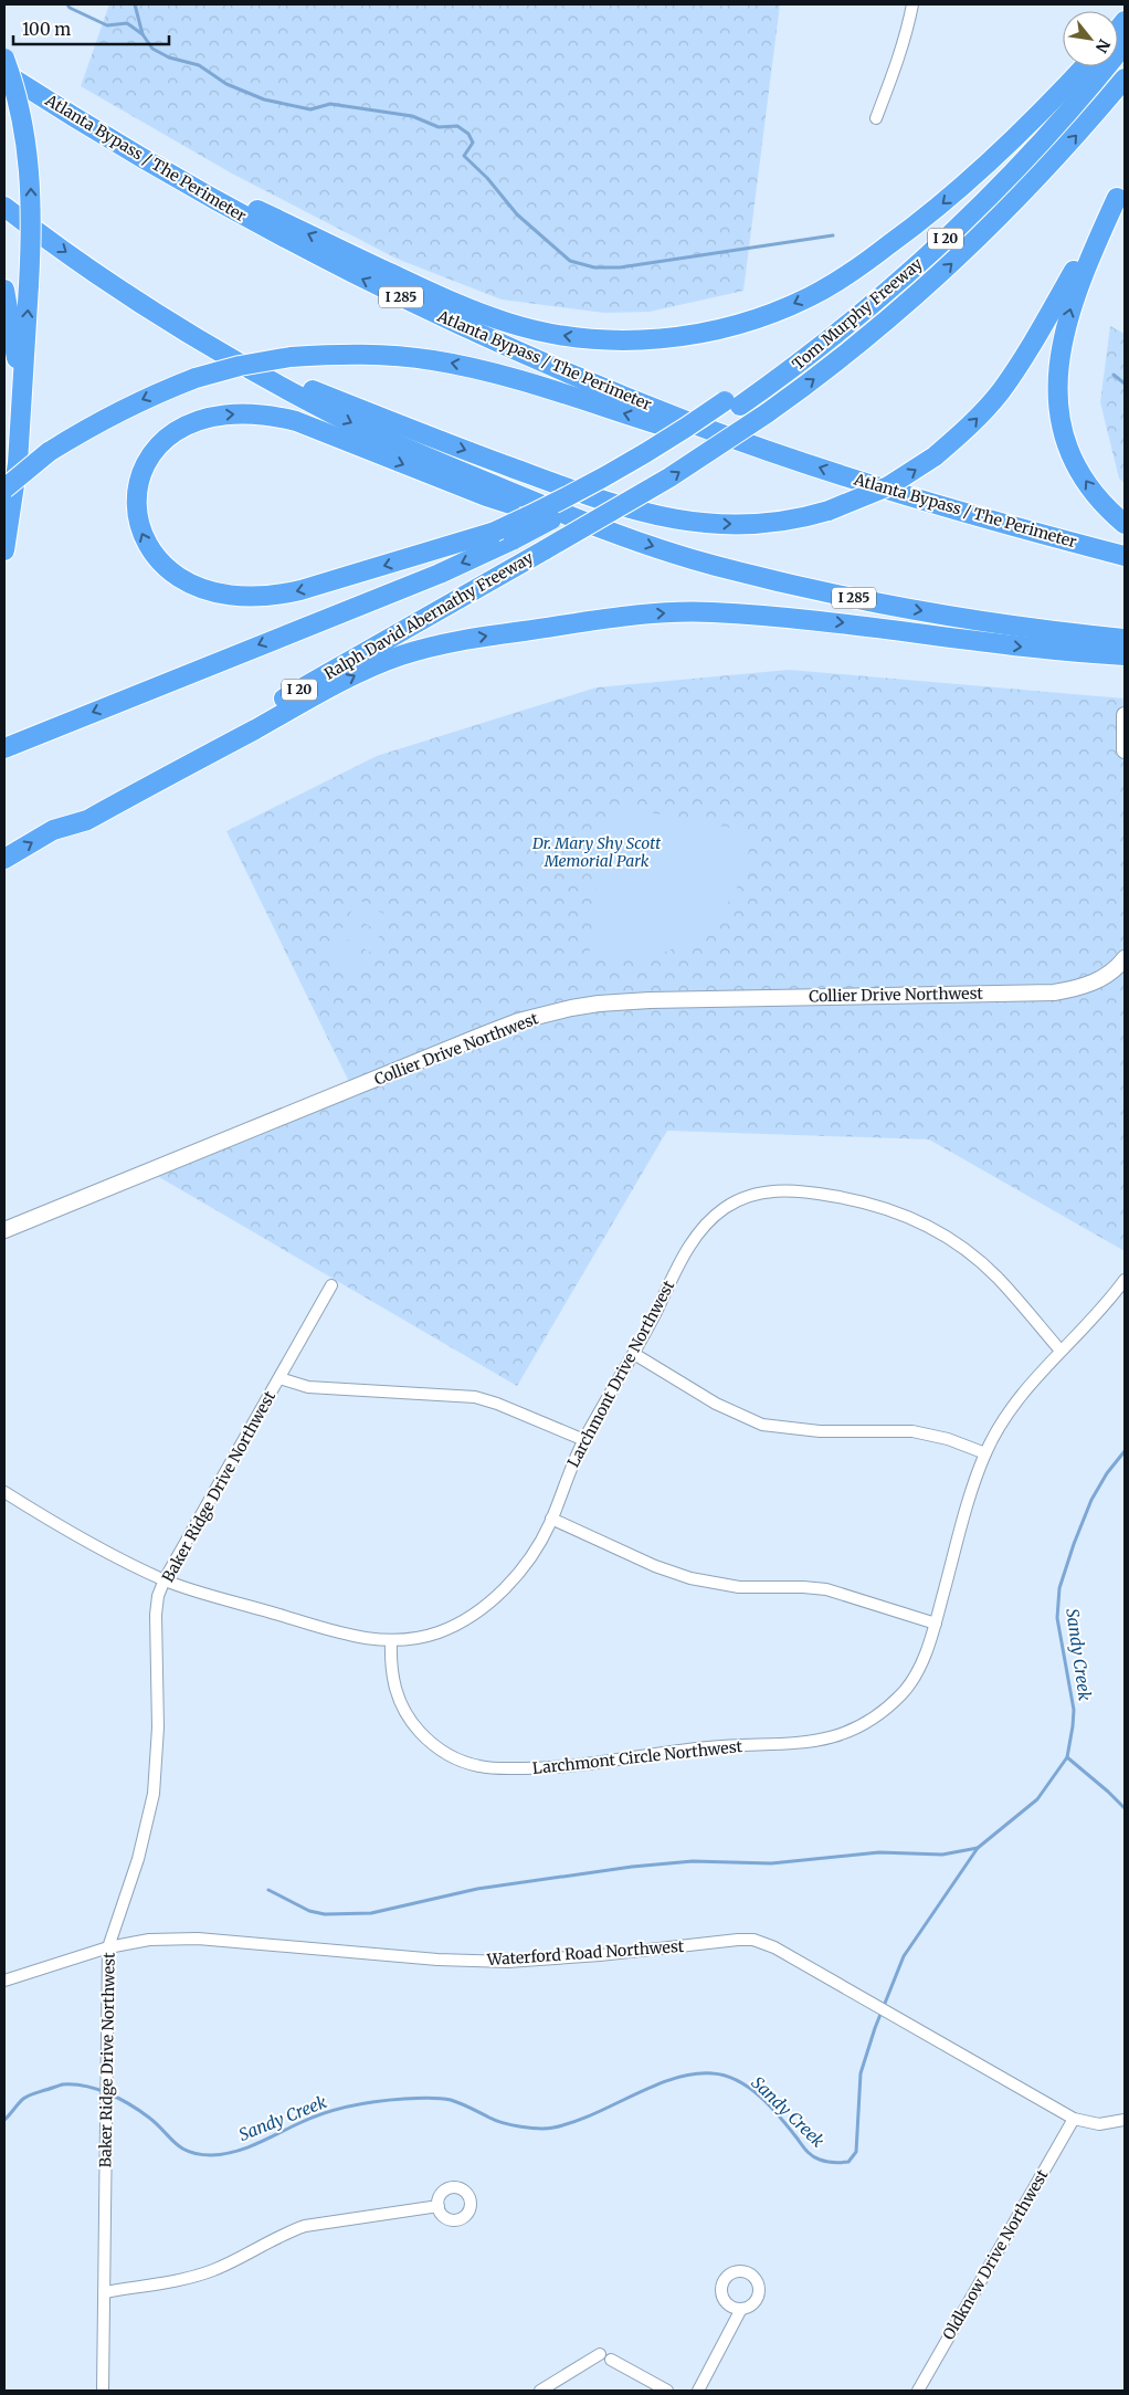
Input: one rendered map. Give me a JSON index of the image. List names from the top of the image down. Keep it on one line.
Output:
{"streets":{"highway":["Atlanta Bypass / The Perimeter","I 20","I 285","Tom Murphy Freeway","Ralph David Abernathy Freeway"],"main road":["Collier Drive Northwest"],"street":["Larchmont Drive Northwest","Baker Ridge Drive Northwest","Larchmont Circle Northwest","Waterford Road Northwest","Oldknow Drive Northwest"]},"crossings":[["I 20","Tom Murphy Freeway"],["I 20","Ralph David Abernathy Freeway"],["Tom Murphy Freeway","Ralph David Abernathy Freeway"],["Larchmont Drive Northwest","Baker Ridge Drive Northwest"],["Larchmont Drive Northwest","Larchmont Circle Northwest"],["Baker Ridge Drive Northwest","Waterford Road Northwest"],["Waterford Road Northwest","Oldknow Drive Northwest"]],"water":["Sandy Creek"],"parks":["Dr. Mary Shy Scott Memorial Park"],"scale_bar":"100 m","north":"bottom right"}
